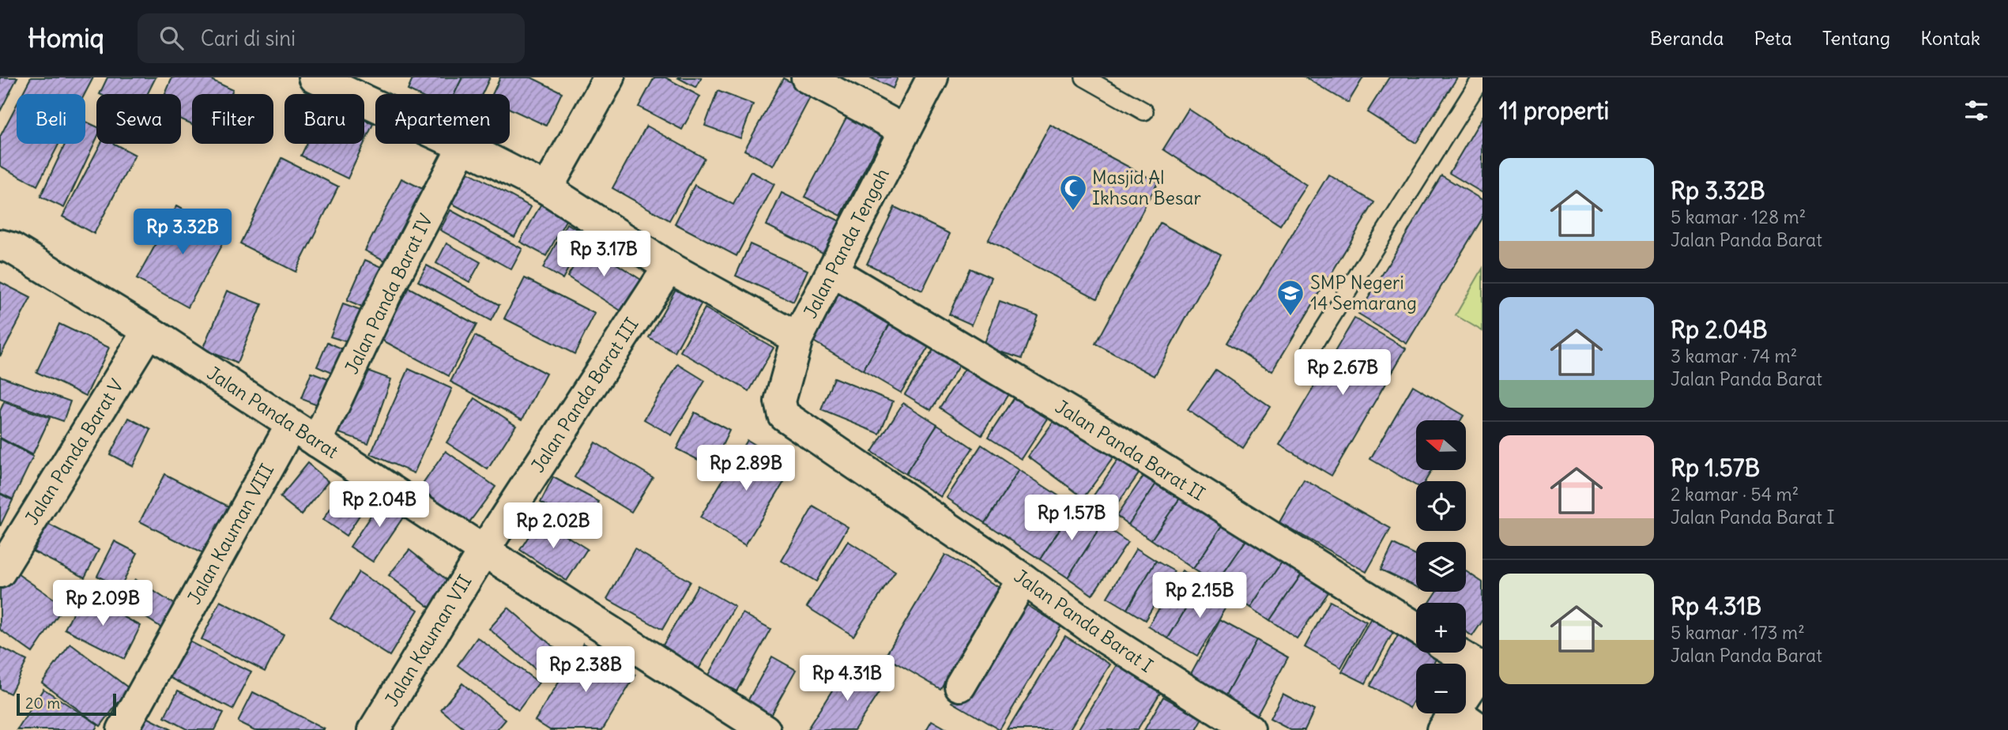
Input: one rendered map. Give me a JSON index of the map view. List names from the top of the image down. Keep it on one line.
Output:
{"streets":{"street":["Jalan Panda Tengah","Jalan Panda Barat IV","Jalan Panda Barat III","Jalan Panda Barat","Jalan Panda Barat II","Jalan Panda Barat V","Jalan Kauman VIII","Jalan Panda Barat I","Jalan Kauman VII"]},"crossings":[["Jalan Panda Tengah","Jalan Panda Barat II"],["Jalan Panda Tengah","Jalan Panda Barat I"],["Jalan Panda Barat IV","Jalan Panda Barat"],["Jalan Panda Barat III","Jalan Panda Barat"],["Jalan Panda Barat III","Jalan Kauman VII"],["Jalan Panda Barat","Jalan Panda Barat V"],["Jalan Panda Barat","Jalan Kauman VIII"],["Jalan Panda Barat","Jalan Kauman VII"]],"places":{"mosque":["Masjid Al Ikhsan Besar"],"school or university":["SMP Negeri 14 Semarang"]},"scale_bar":"20 m","north":"left","page":{"header":"Homiq","search":"Cari di sini","nav":["Beranda","Peta","Tentang","Kontak"],"heading":"11 properti","chip":["Beli","Sewa","Filter","Baru","Apartemen"],"list":[{"name":"Rp 3.32B","note":"5 kamar · 128 m² · Jalan Panda Barat"},{"name":"Rp 2.04B","note":"3 kamar · 74 m² · Jalan Panda Barat"},{"name":"Rp 1.57B","note":"2 kamar · 54 m² · Jalan Panda Barat I"},{"name":"Rp 4.31B","note":"5 kamar · 173 m² · Jalan Panda Barat"}],"price":["Rp 3.32B","Rp 3.17B","Rp 2.67B","Rp 2.89B","Rp 2.04B","Rp 1.57B","Rp 2.02B","Rp 2.15B","Rp 2.09B","Rp 2.38B","Rp 4.31B"],"map_buttons":["+","−"],"scale":"20 m"}}
